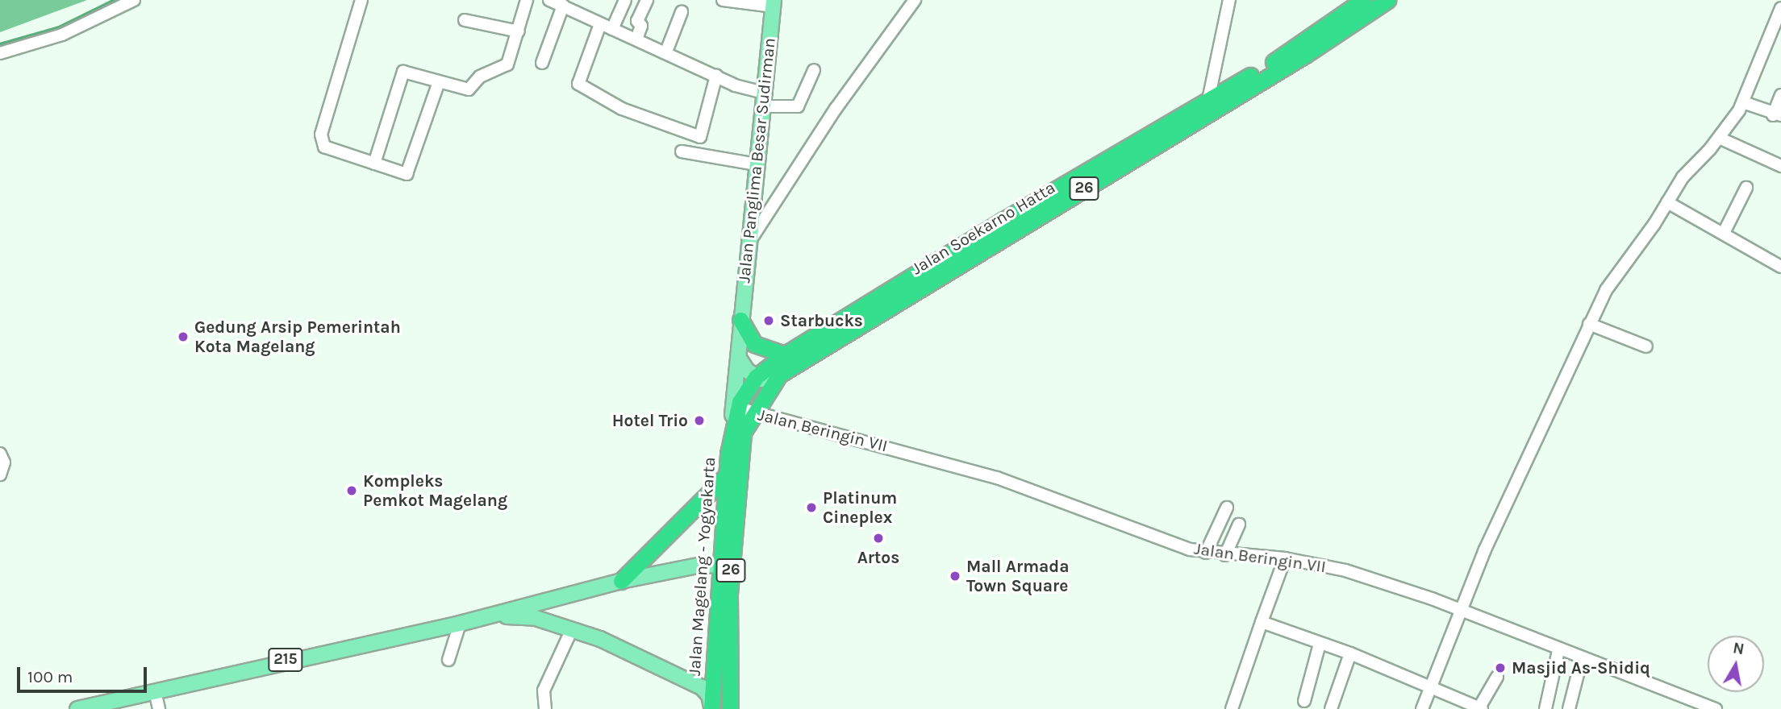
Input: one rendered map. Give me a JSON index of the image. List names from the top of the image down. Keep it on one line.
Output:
{"streets":{"highway":["26","Jalan Soekarno Hatta","Jalan Magelang - Yogyakarta"],"main road":["Jalan Panglima Besar Sudirman","215"],"street":["Jalan Beringin VII"]},"crossings":[["26","Jalan Soekarno Hatta"],["26","Jalan Beringin VII"],["26","Jalan Magelang - Yogyakarta"],["Jalan Magelang - Yogyakarta","215"]],"places":["Starbucks","Gedung Arsip Pemerintah Kota Magelang","Hotel Trio","Kompleks Pemkot Magelang","Platinum Cineplex","Artos","Mall Armada Town Square","Masjid As-Shidiq"],"scale_bar":"100 m","north":"top"}
